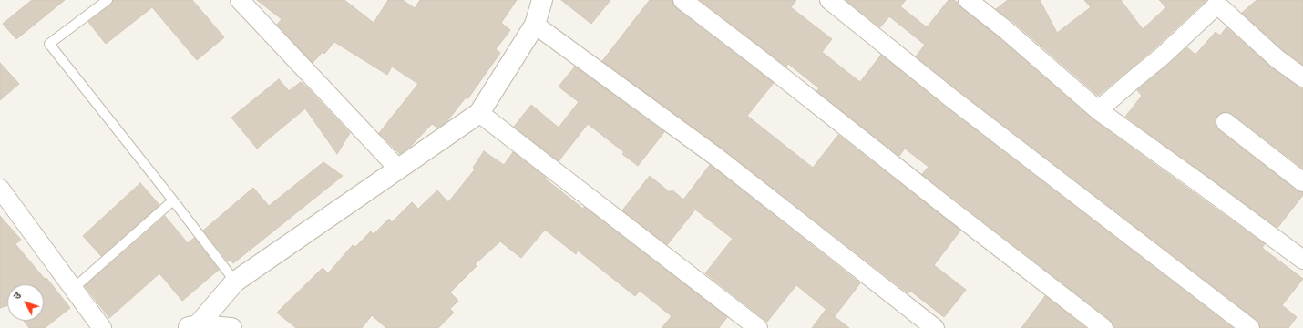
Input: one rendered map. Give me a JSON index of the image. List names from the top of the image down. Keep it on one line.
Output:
{"north":"top left"}
